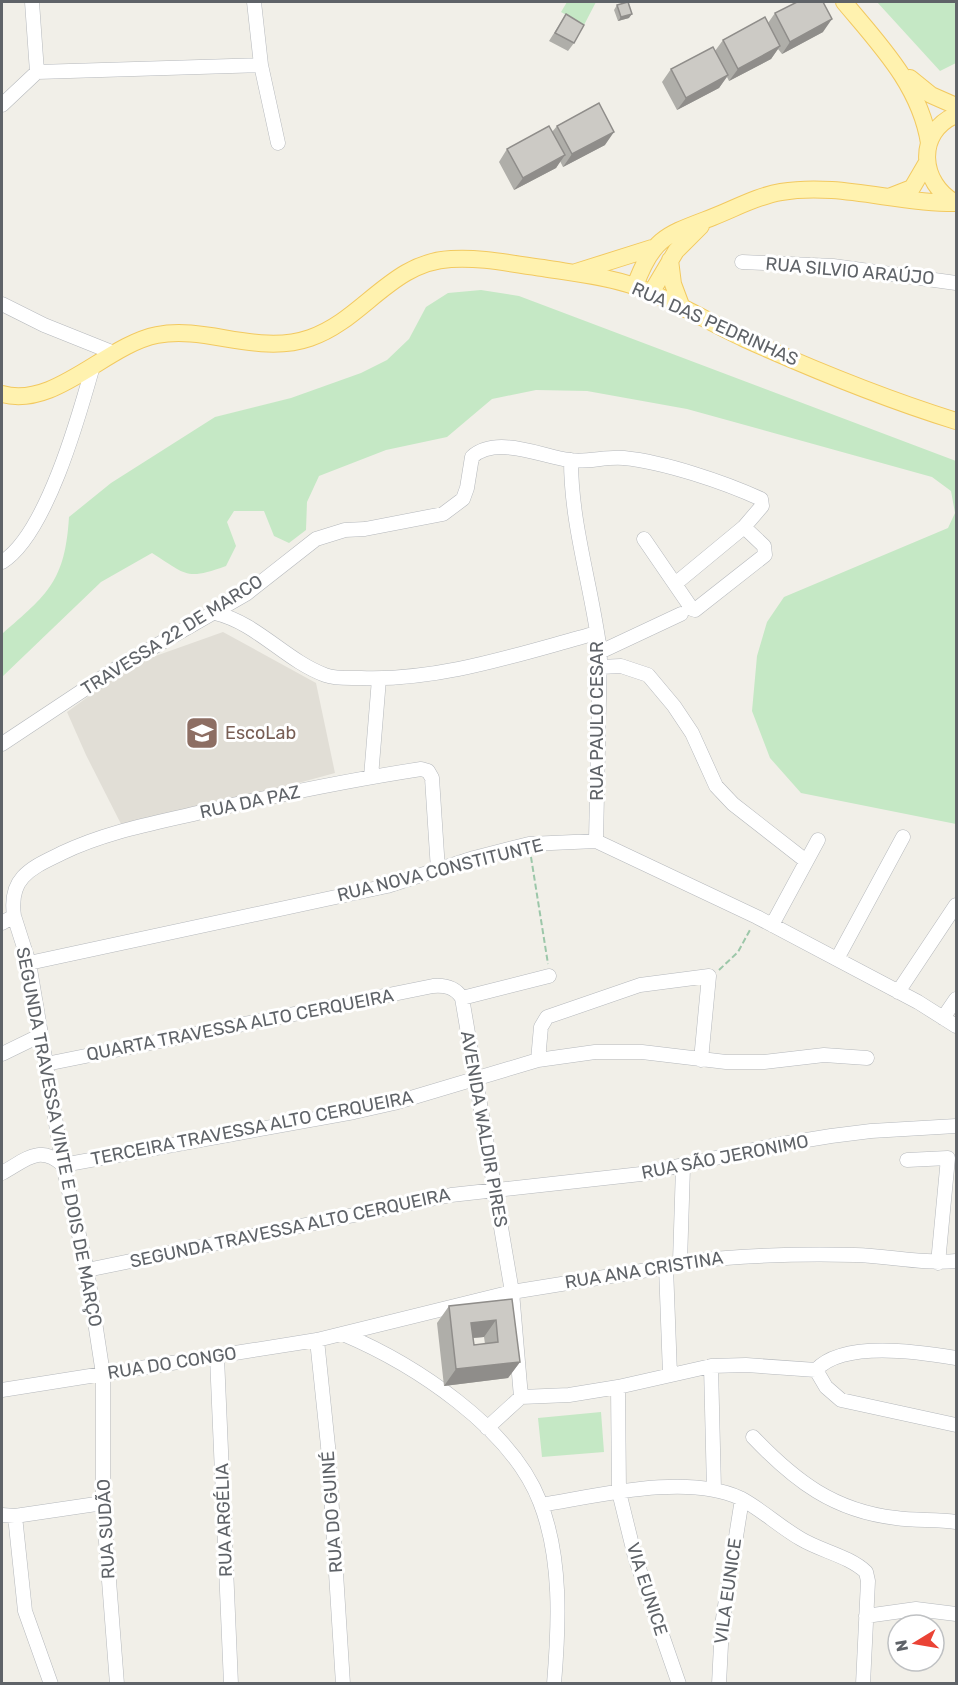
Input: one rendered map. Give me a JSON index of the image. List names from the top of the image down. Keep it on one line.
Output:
{"streets":{"main road":["RUA DAS PEDRINHAS"],"street":["RUA SILVIO ARAÚJO","TRAVESSA 22 DE MARCO","RUA PAULO CESAR","RUA DA PAZ","RUA NOVA CONSTITUNTE","QUARTA TRAVESSA ALTO CERQUEIRA","TERCEIRA TRAVESSA ALTO CERQUEIRA","AVENIDA WALDIR PIRES","SEGUNDA TRAVESSA VINTE E DOIS DE MARÇO","RUA SÃO JERONIMO","SEGUNDA TRAVESSA ALTO CERQUEIRA","RUA ANA CRISTINA","RUA DO CONGO","RUA DO GUINÉ","RUA ARGÉLIA","RUA SUDÃO","VIA EUNICE","VILA EUNICE"]},"crossings":[["TRAVESSA 22 DE MARCO","RUA PAULO CESAR"],["RUA PAULO CESAR","RUA NOVA CONSTITUNTE"],["RUA DA PAZ","RUA NOVA CONSTITUNTE"],["RUA DA PAZ","SEGUNDA TRAVESSA VINTE E DOIS DE MARÇO"],["RUA NOVA CONSTITUNTE","SEGUNDA TRAVESSA VINTE E DOIS DE MARÇO"],["QUARTA TRAVESSA ALTO CERQUEIRA","AVENIDA WALDIR PIRES"],["QUARTA TRAVESSA ALTO CERQUEIRA","SEGUNDA TRAVESSA VINTE E DOIS DE MARÇO"],["TERCEIRA TRAVESSA ALTO CERQUEIRA","AVENIDA WALDIR PIRES"],["TERCEIRA TRAVESSA ALTO CERQUEIRA","SEGUNDA TRAVESSA VINTE E DOIS DE MARÇO"],["AVENIDA WALDIR PIRES","RUA SÃO JERONIMO"],["AVENIDA WALDIR PIRES","SEGUNDA TRAVESSA ALTO CERQUEIRA"],["AVENIDA WALDIR PIRES","RUA ANA CRISTINA"],["AVENIDA WALDIR PIRES","RUA DO CONGO"],["SEGUNDA TRAVESSA VINTE E DOIS DE MARÇO","SEGUNDA TRAVESSA ALTO CERQUEIRA"],["SEGUNDA TRAVESSA VINTE E DOIS DE MARÇO","RUA DO CONGO"],["SEGUNDA TRAVESSA VINTE E DOIS DE MARÇO","RUA SUDÃO"],["RUA SÃO JERONIMO","SEGUNDA TRAVESSA ALTO CERQUEIRA"],["RUA ANA CRISTINA","RUA DO CONGO"],["RUA DO CONGO","RUA DO GUINÉ"],["RUA DO CONGO","RUA ARGÉLIA"],["RUA DO CONGO","RUA SUDÃO"]],"places":{"school or university":["EscoLab"]},"north":"left"}
